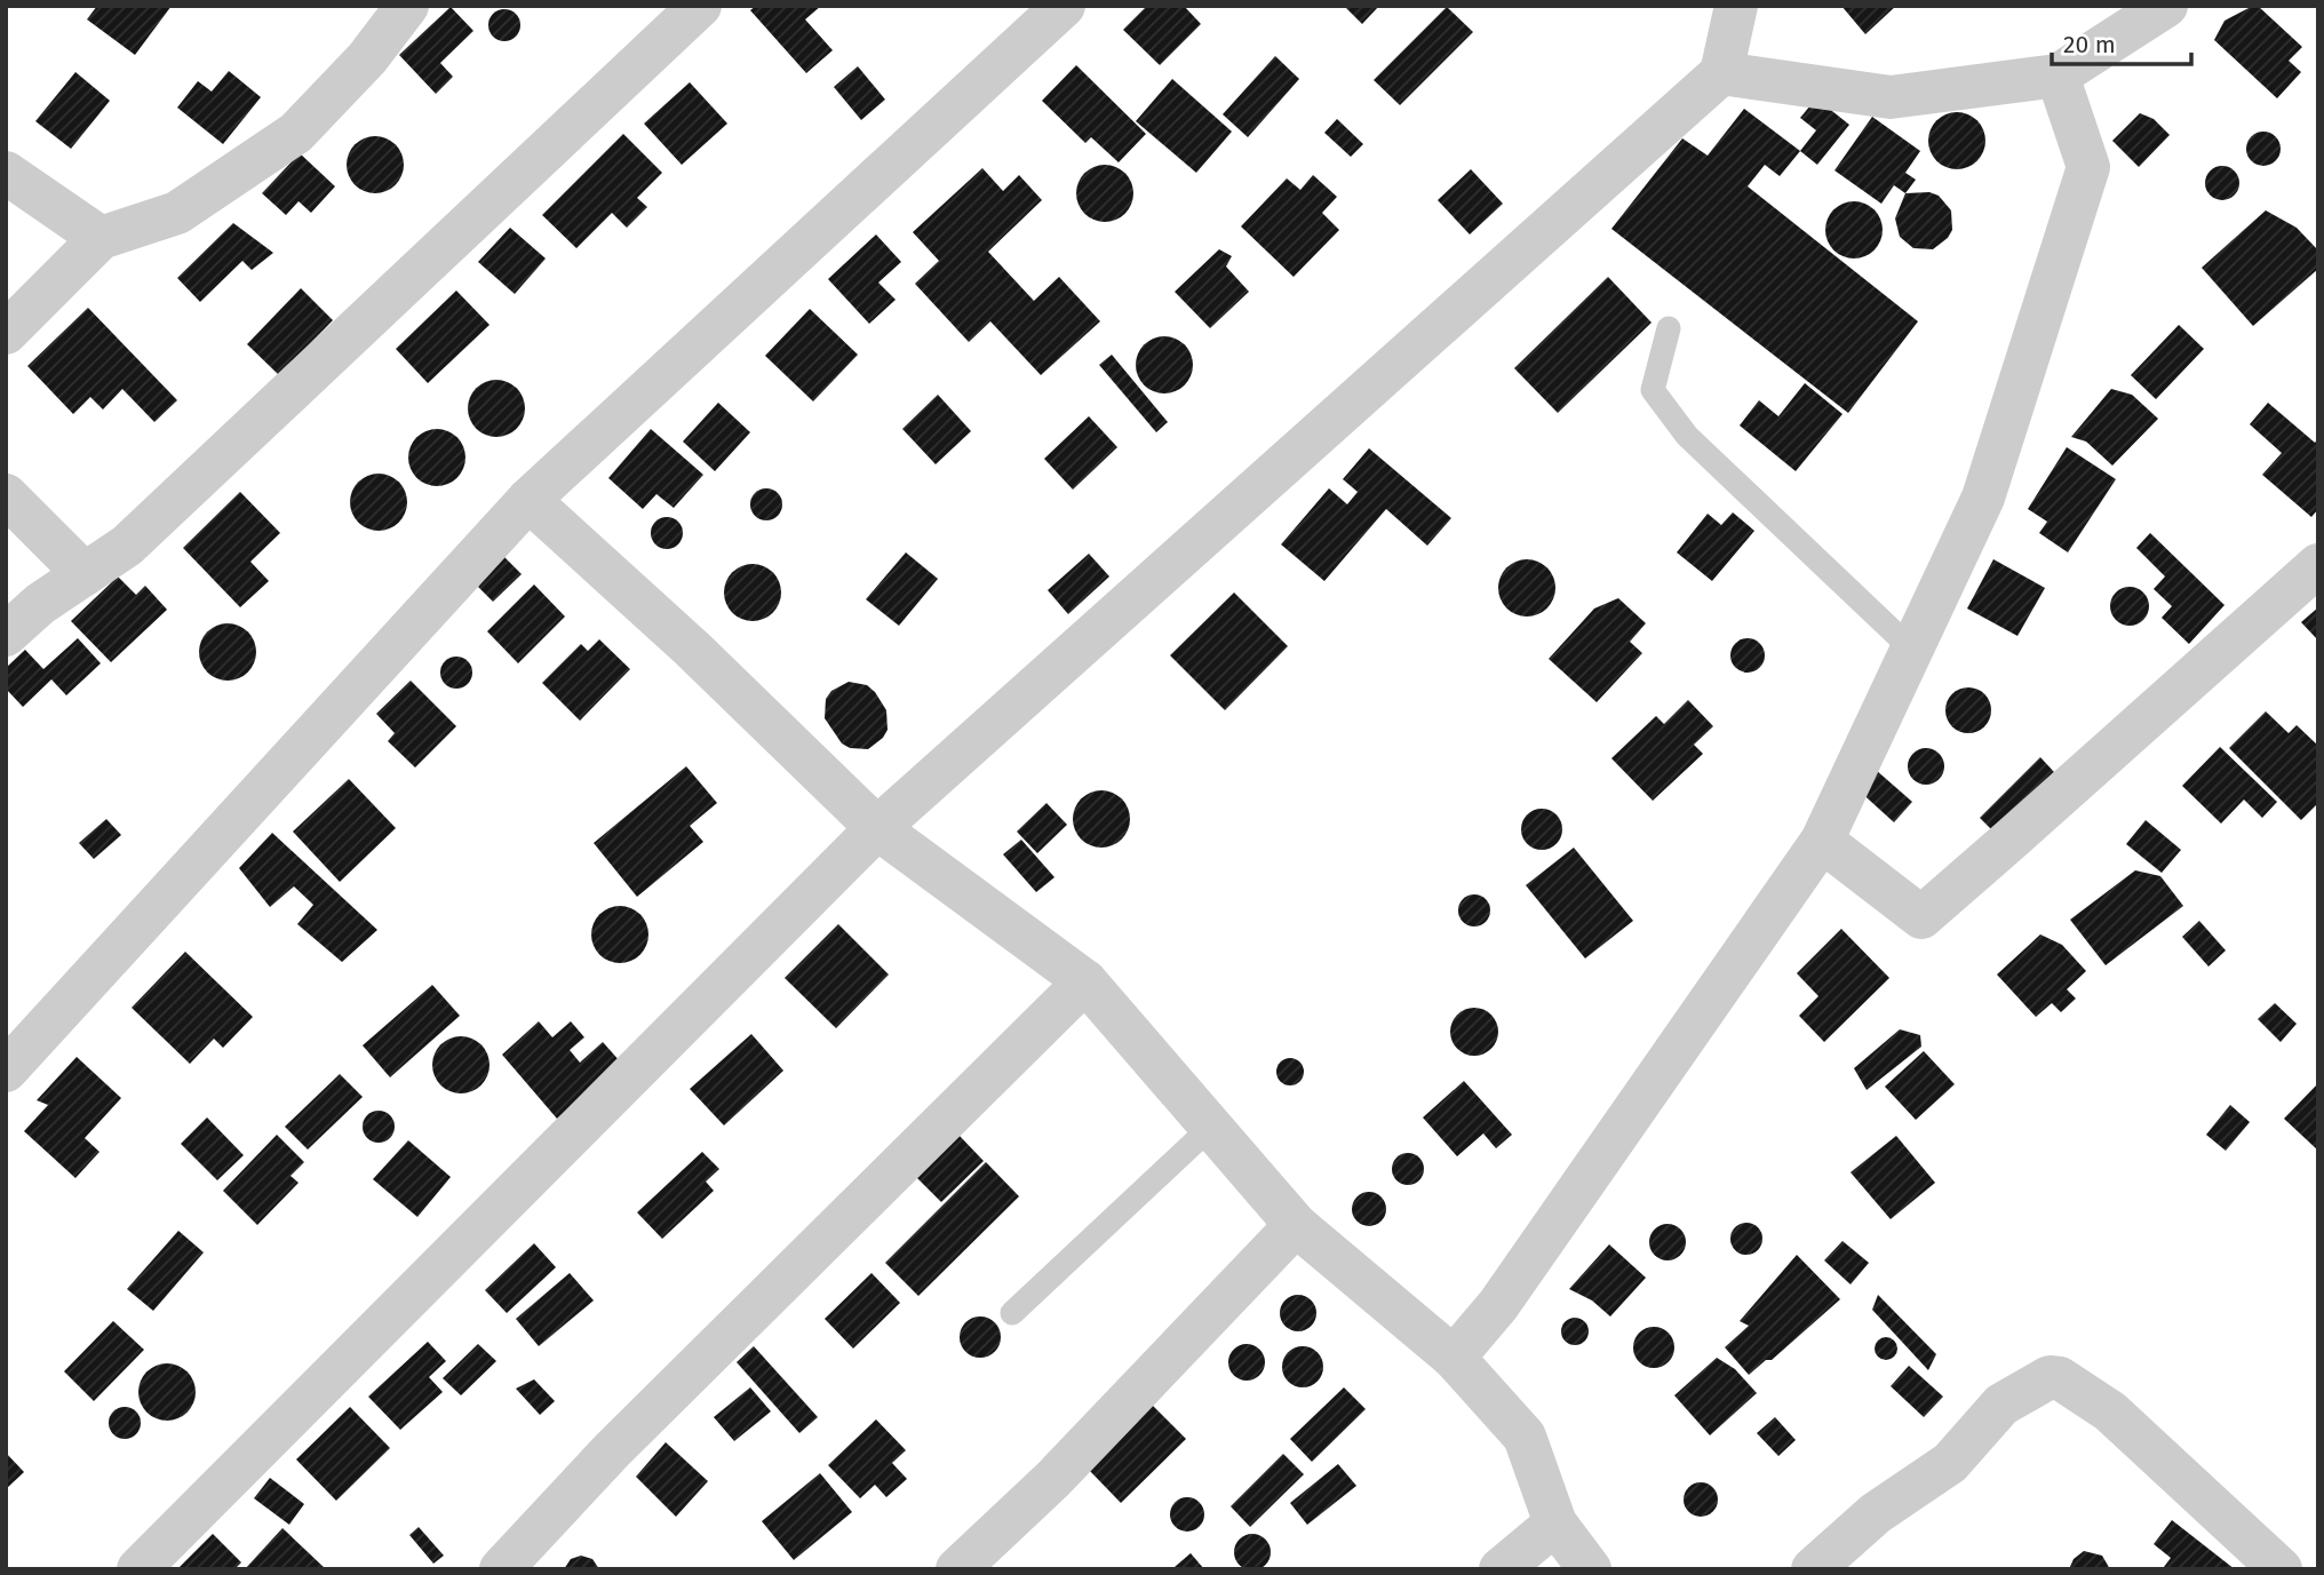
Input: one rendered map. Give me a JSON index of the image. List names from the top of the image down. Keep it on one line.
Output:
{"scale_bar":"20 m"}
